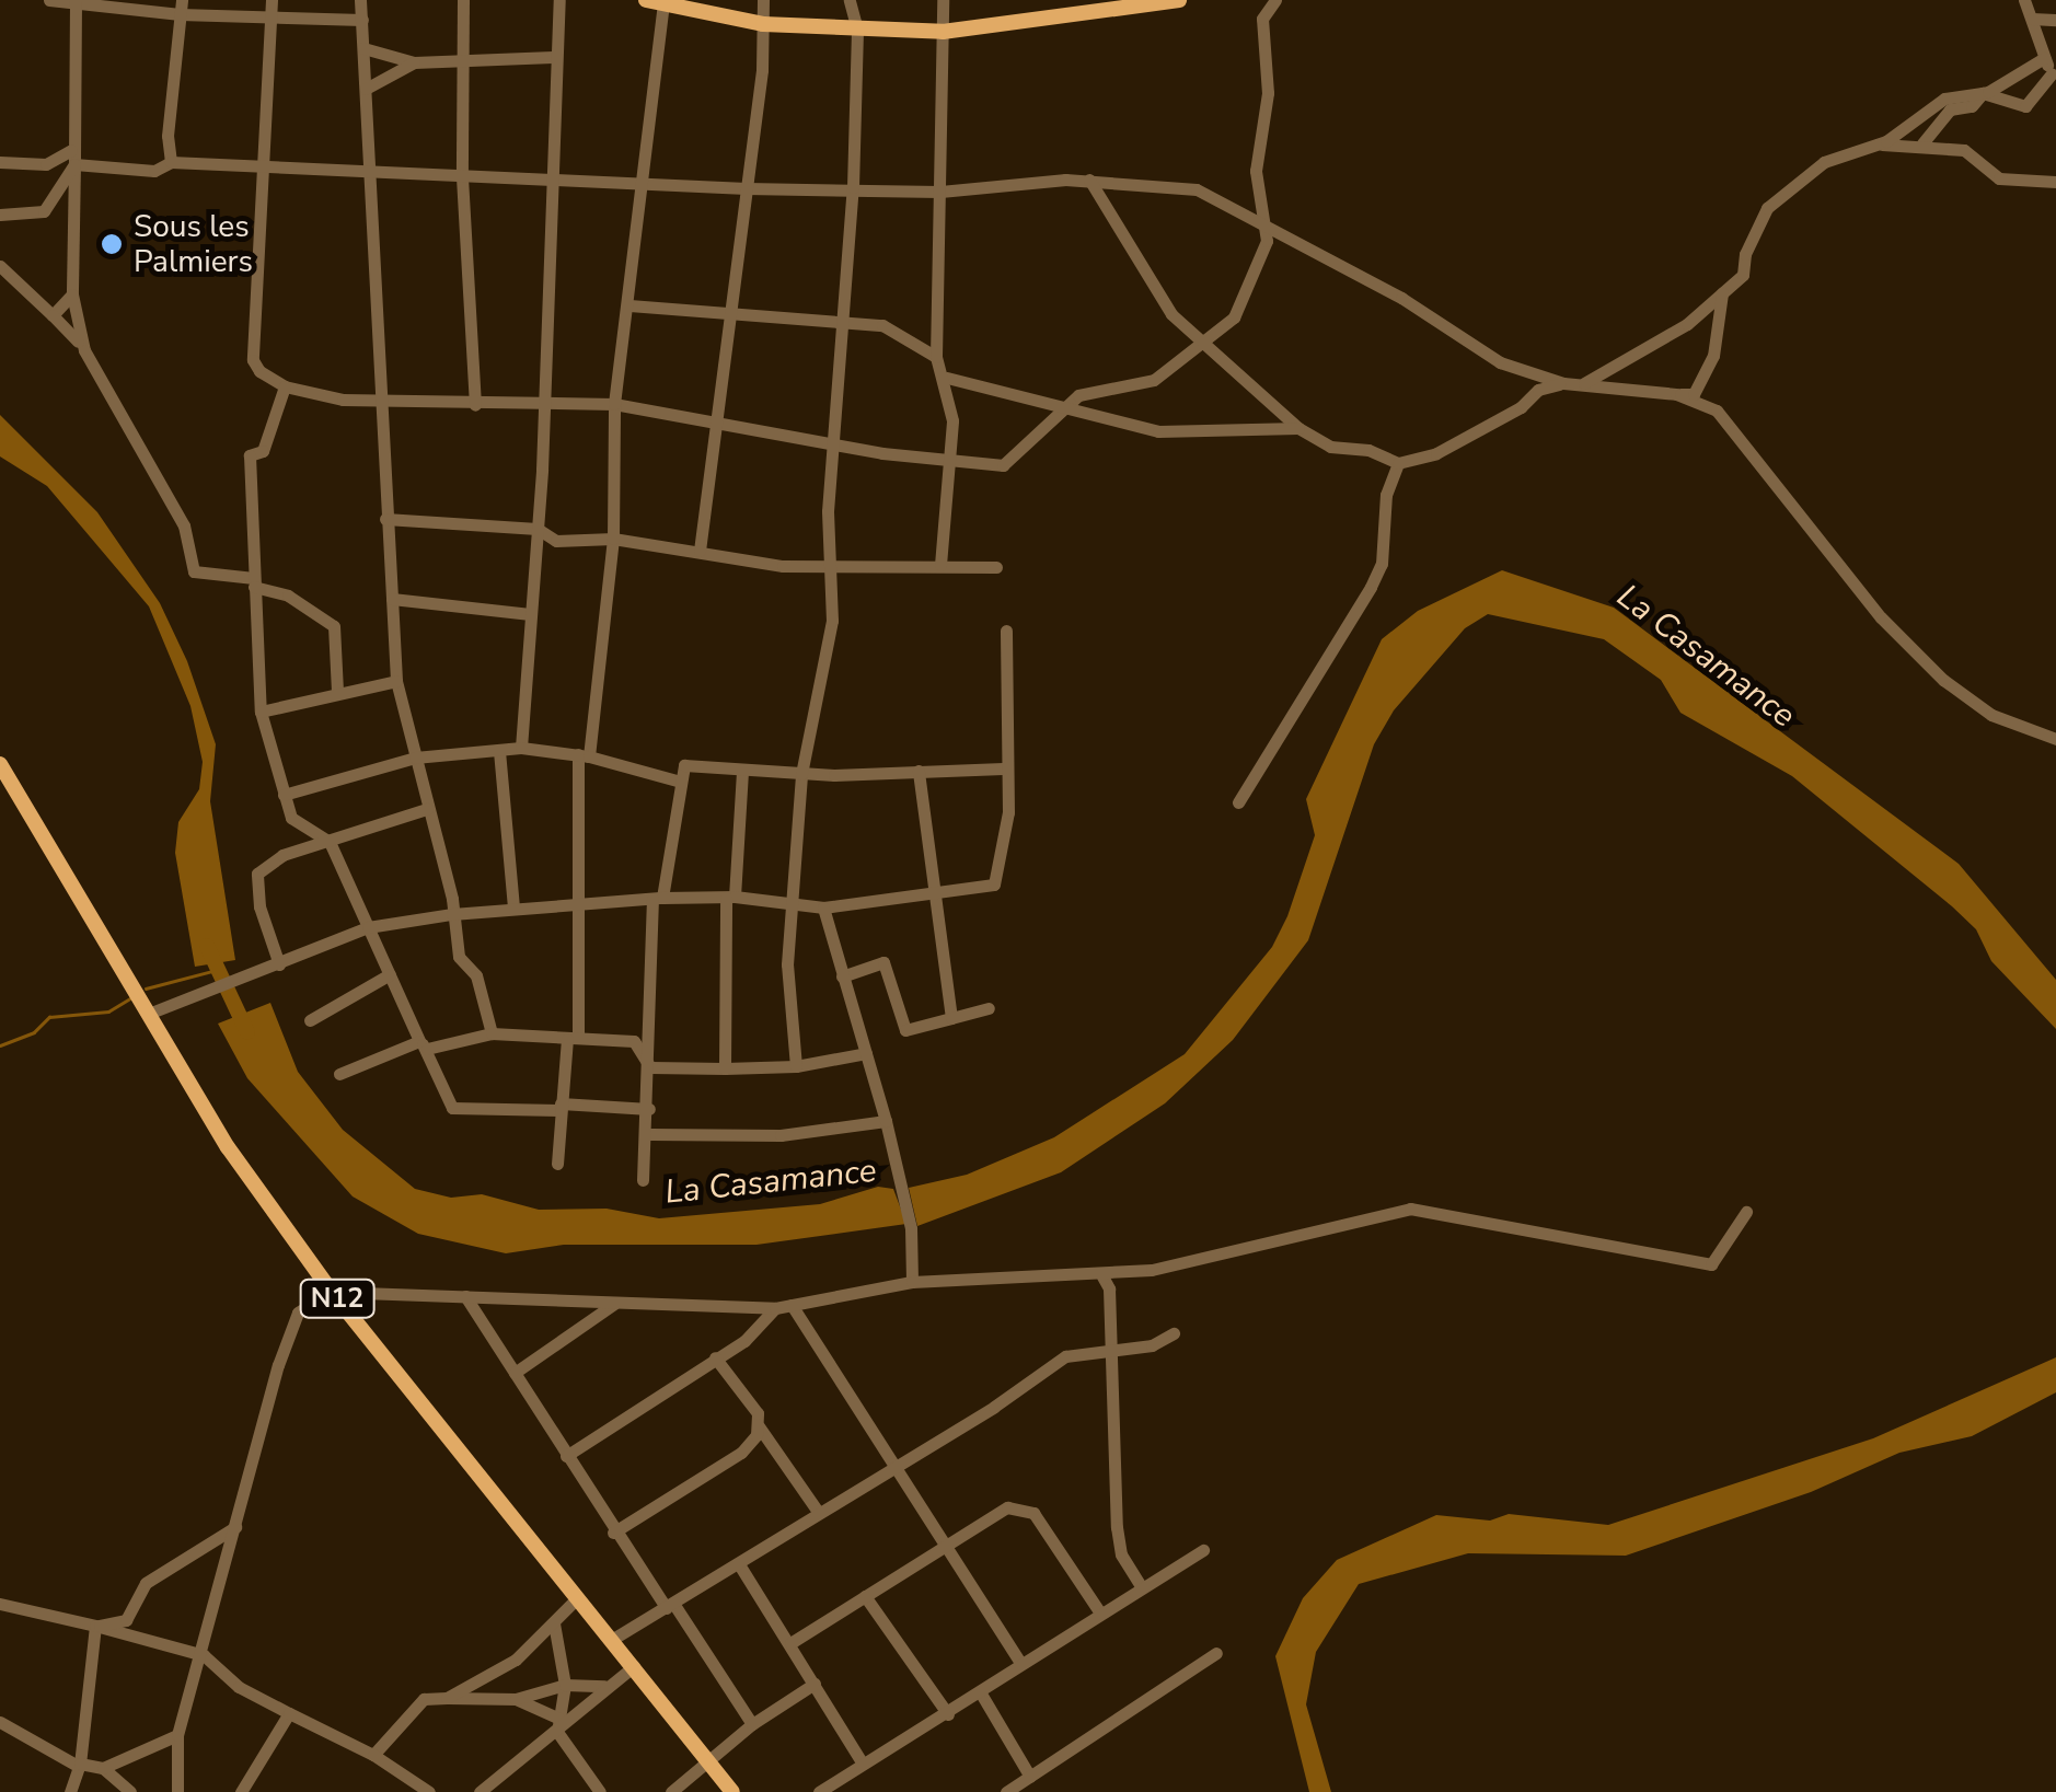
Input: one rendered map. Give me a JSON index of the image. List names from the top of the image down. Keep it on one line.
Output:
{"streets":{"main road":["N12"]},"water":["La Casamance"],"places":["Sous les Palmiers"]}
